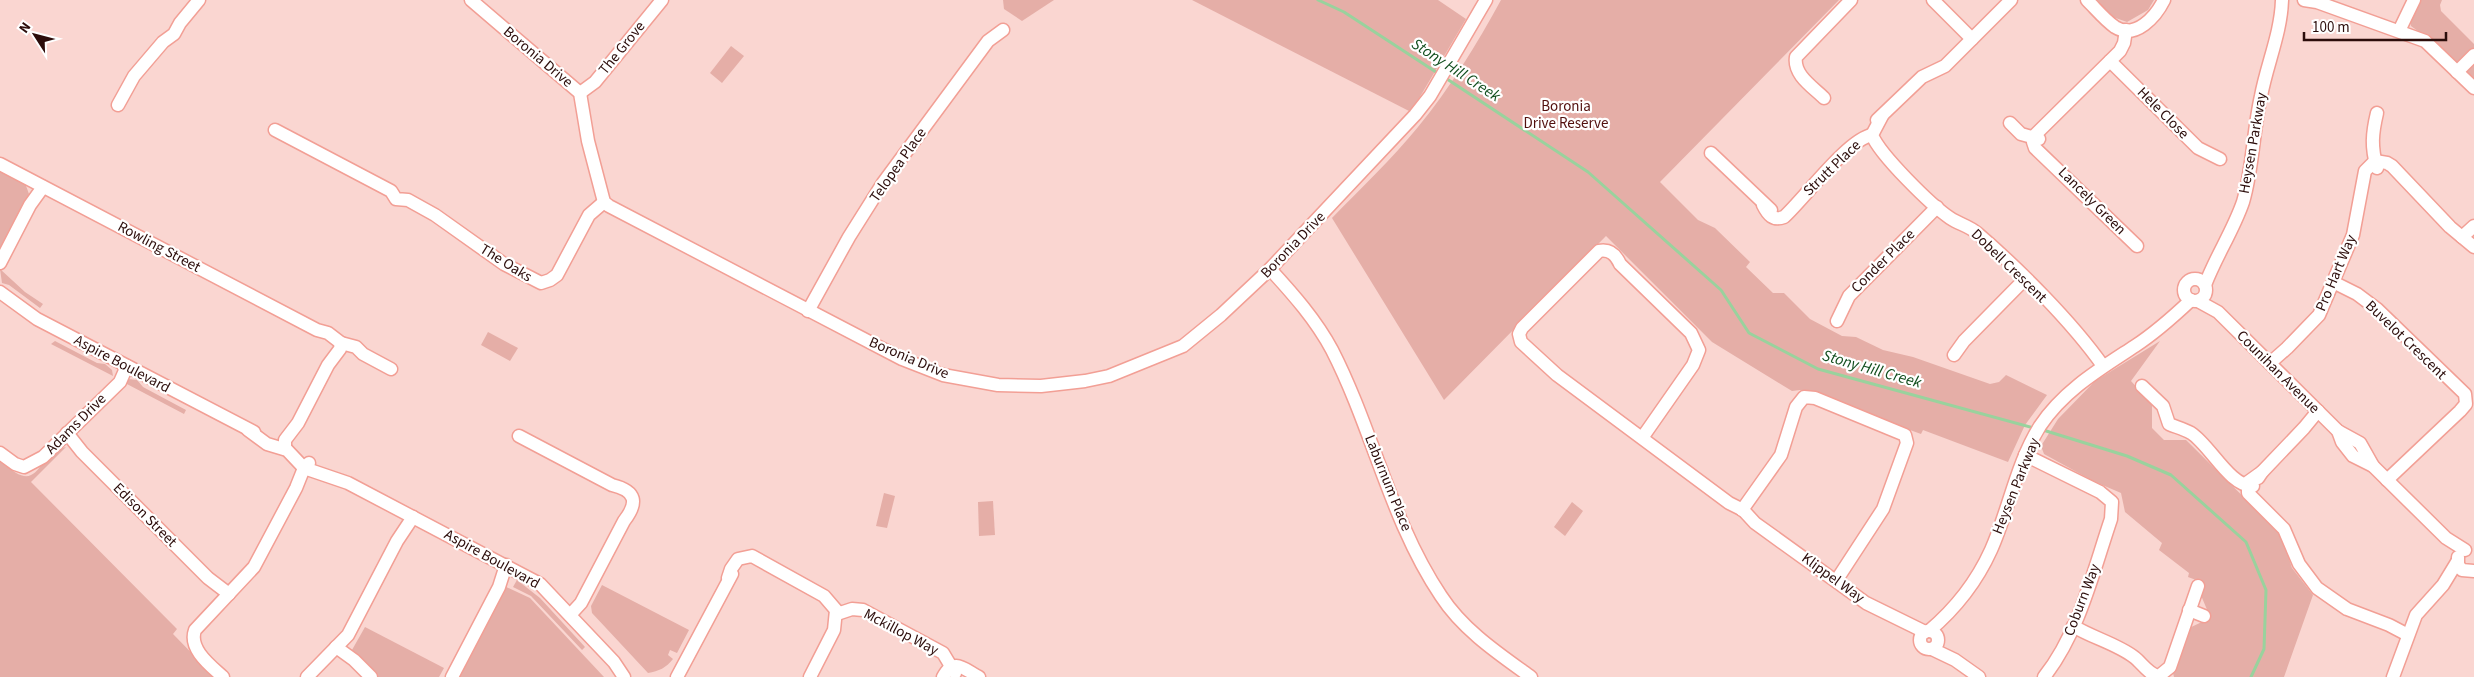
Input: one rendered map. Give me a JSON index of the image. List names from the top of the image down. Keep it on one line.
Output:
{"streets":{"street":["The Grove","Boronia Drive","Hele Close","Heysen Parkway","Telopea Place","Strutt Place","Lancely Green","Rowling Street","Conder Place","The Oaks","Dobell Crescent","Pro Hart Way","Buvelot Crescent","Aspire Boulevard","Counihan Avenue","Adams Drive","Laburnum Place","Edison Street","Klippel Way","Coburn Way","Mckillop Way"]},"crossings":[["The Grove","Boronia Drive"],["Boronia Drive","Telopea Place"],["Boronia Drive","The Oaks"],["Boronia Drive","Laburnum Place"],["Heysen Parkway","Dobell Crescent"],["Heysen Parkway","Counihan Avenue"],["Heysen Parkway","Klippel Way"],["Heysen Parkway","Coburn Way"],["Strutt Place","Dobell Crescent"],["Conder Place","Dobell Crescent"],["Pro Hart Way","Buvelot Crescent"],["Pro Hart Way","Counihan Avenue"],["Buvelot Crescent","Counihan Avenue"],["Aspire Boulevard","Adams Drive"],["Adams Drive","Edison Street"]],"water":["Stony Hill Creek"],"parks":["Boronia Drive Reserve"],"scale_bar":"100 m","north":"top left"}
